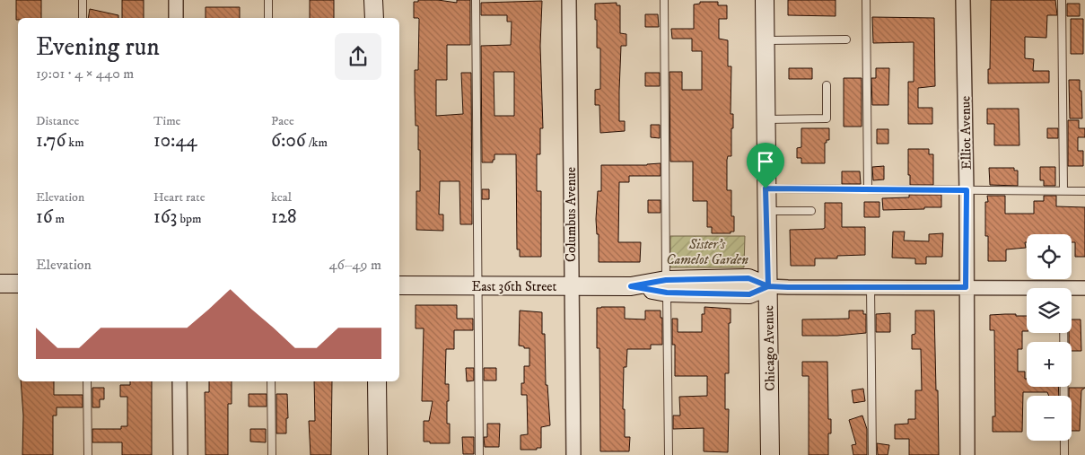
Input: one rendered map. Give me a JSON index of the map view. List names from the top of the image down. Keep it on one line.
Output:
{"streets":{"street":["Elliot Avenue","Columbus Avenue","East 36th Street","Chicago Avenue"]},"crossings":[["Elliot Avenue","East 36th Street"],["Columbus Avenue","East 36th Street"],["East 36th Street","Chicago Avenue"]],"parks":["Sister's Camelot Garden"],"page":{"heading":["Evening run","19:01 · 4 × 440 m"],"stats":[["Distance","1.76 km"],["Time","10:44"],["Pace","6:06 /km"],["Elevation","16 m"],["Heart rate","163 bpm"],["kcal","128"]],"map_buttons":["+","−"],"chart":["Elevation","46–49 m"]}}
